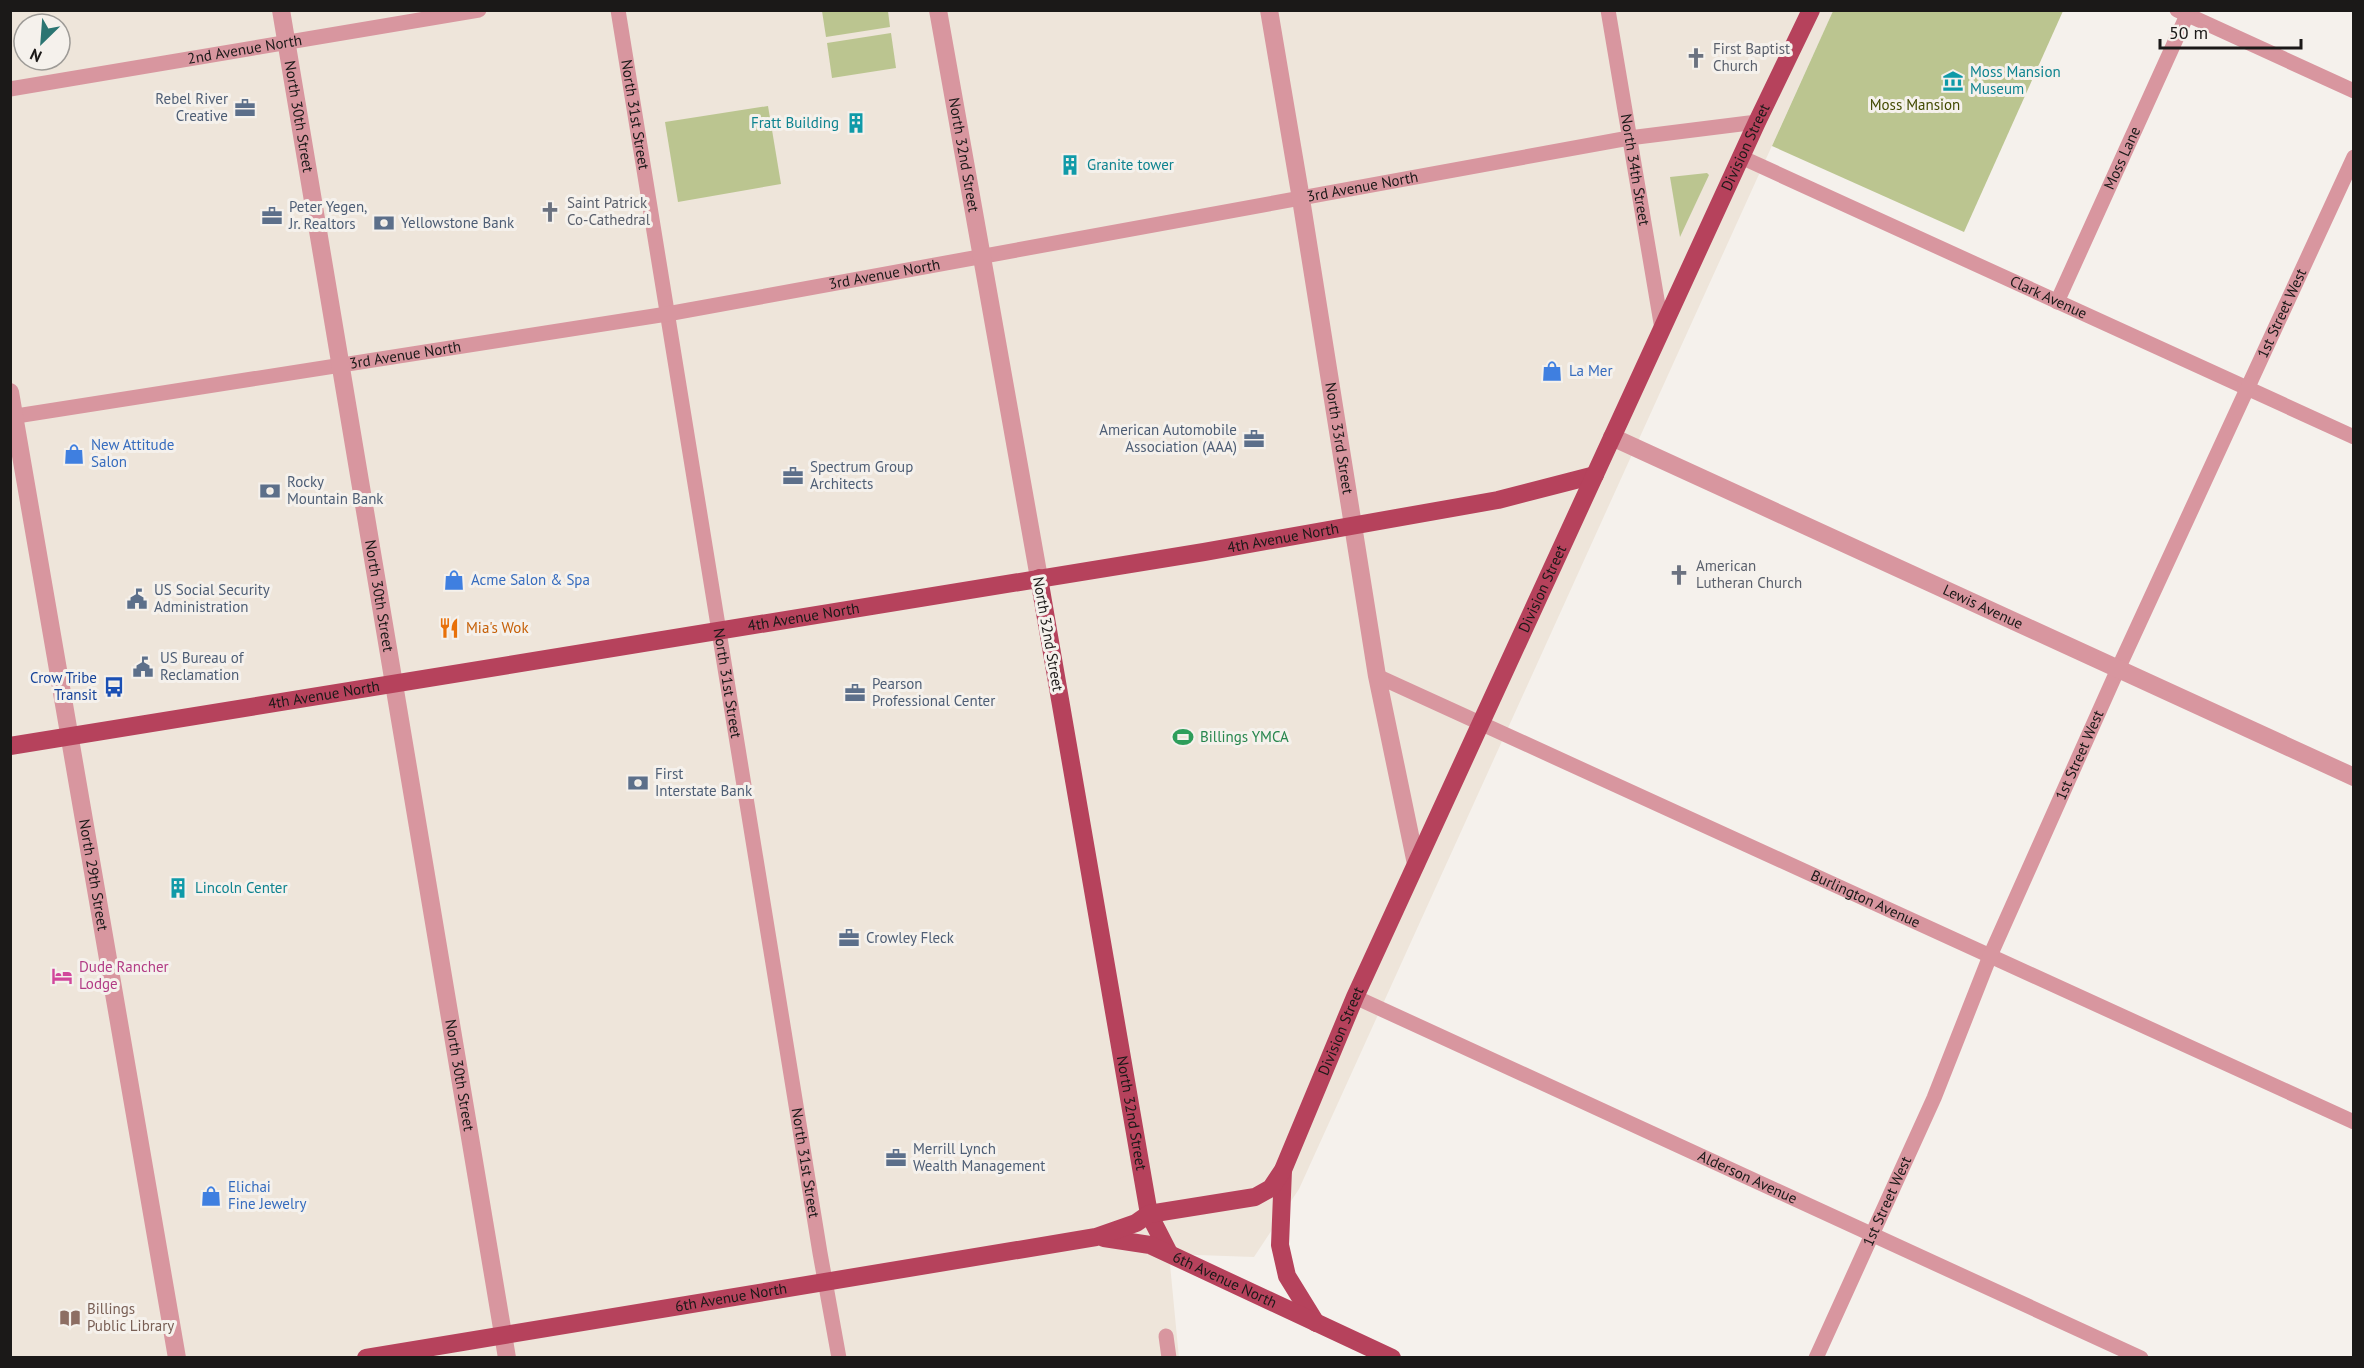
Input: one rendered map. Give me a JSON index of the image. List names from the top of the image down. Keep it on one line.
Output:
{"streets":{"main road":["Division Street","North 32nd Street","4th Avenue North","6th Avenue North"],"street":["2nd Avenue North","North 30th Street","North 31st Street","Moss Lane","North 34th Street","3rd Avenue North","Clark Avenue","1st Street West","North 33rd Street","Lewis Avenue","North 29th Street","Burlington Avenue","Alderson Avenue"]},"crossings":[["2nd Avenue North","North 30th Street"],["North 30th Street","3rd Avenue North"],["North 30th Street","4th Avenue North"],["North 30th Street","6th Avenue North"],["North 31st Street","3rd Avenue North"],["North 31st Street","4th Avenue North"],["North 31st Street","6th Avenue North"],["Division Street","North 34th Street"],["Division Street","3rd Avenue North"],["Division Street","Clark Avenue"],["Division Street","North 33rd Street"],["Division Street","4th Avenue North"],["Division Street","Lewis Avenue"],["Division Street","Burlington Avenue"],["Division Street","Alderson Avenue"],["Division Street","6th Avenue North"],["North 32nd Street","3rd Avenue North"],["North 32nd Street","4th Avenue North"],["North 32nd Street","6th Avenue North"],["Moss Lane","Clark Avenue"],["North 34th Street","3rd Avenue North"],["3rd Avenue North","North 33rd Street"],["3rd Avenue North","North 29th Street"],["Clark Avenue","1st Street West"],["1st Street West","Lewis Avenue"],["1st Street West","Burlington Avenue"],["1st Street West","Alderson Avenue"],["North 33rd Street","4th Avenue North"],["North 33rd Street","Burlington Avenue"],["4th Avenue North","North 29th Street"]],"parks":["Moss Mansion"],"places":{"church":["First Baptist Church","Saint Patrick Co-Cathedral","American Lutheran Church"],"museum":["Moss Mansion Museum"],"office":["Rebel River Creative","Peter Yegen, Jr. Realtors","American Automobile Association (AAA)","Spectrum Group Architects","Pearson Professional Center","Crowley Fleck","Merrill Lynch Wealth Management"],"building":["Fratt Building","Granite tower","Lincoln Center"],"bank":["Yellowstone Bank","Rocky Mountain Bank","First Interstate Bank"],"shop":["La Mer","New Attitude Salon","Acme Salon & Spa","Elichai Fine Jewelry"],"public building":["US Social Security Administration","US Bureau of Reclamation"],"restaurant":["Mia's Wok"],"bus stop":["Crow Tribe Transit"],"sports":["Billings YMCA"],"hotel":["Dude Rancher Lodge"],"library":["Billings Public Library"]},"scale_bar":"50 m","north":"bottom left"}
